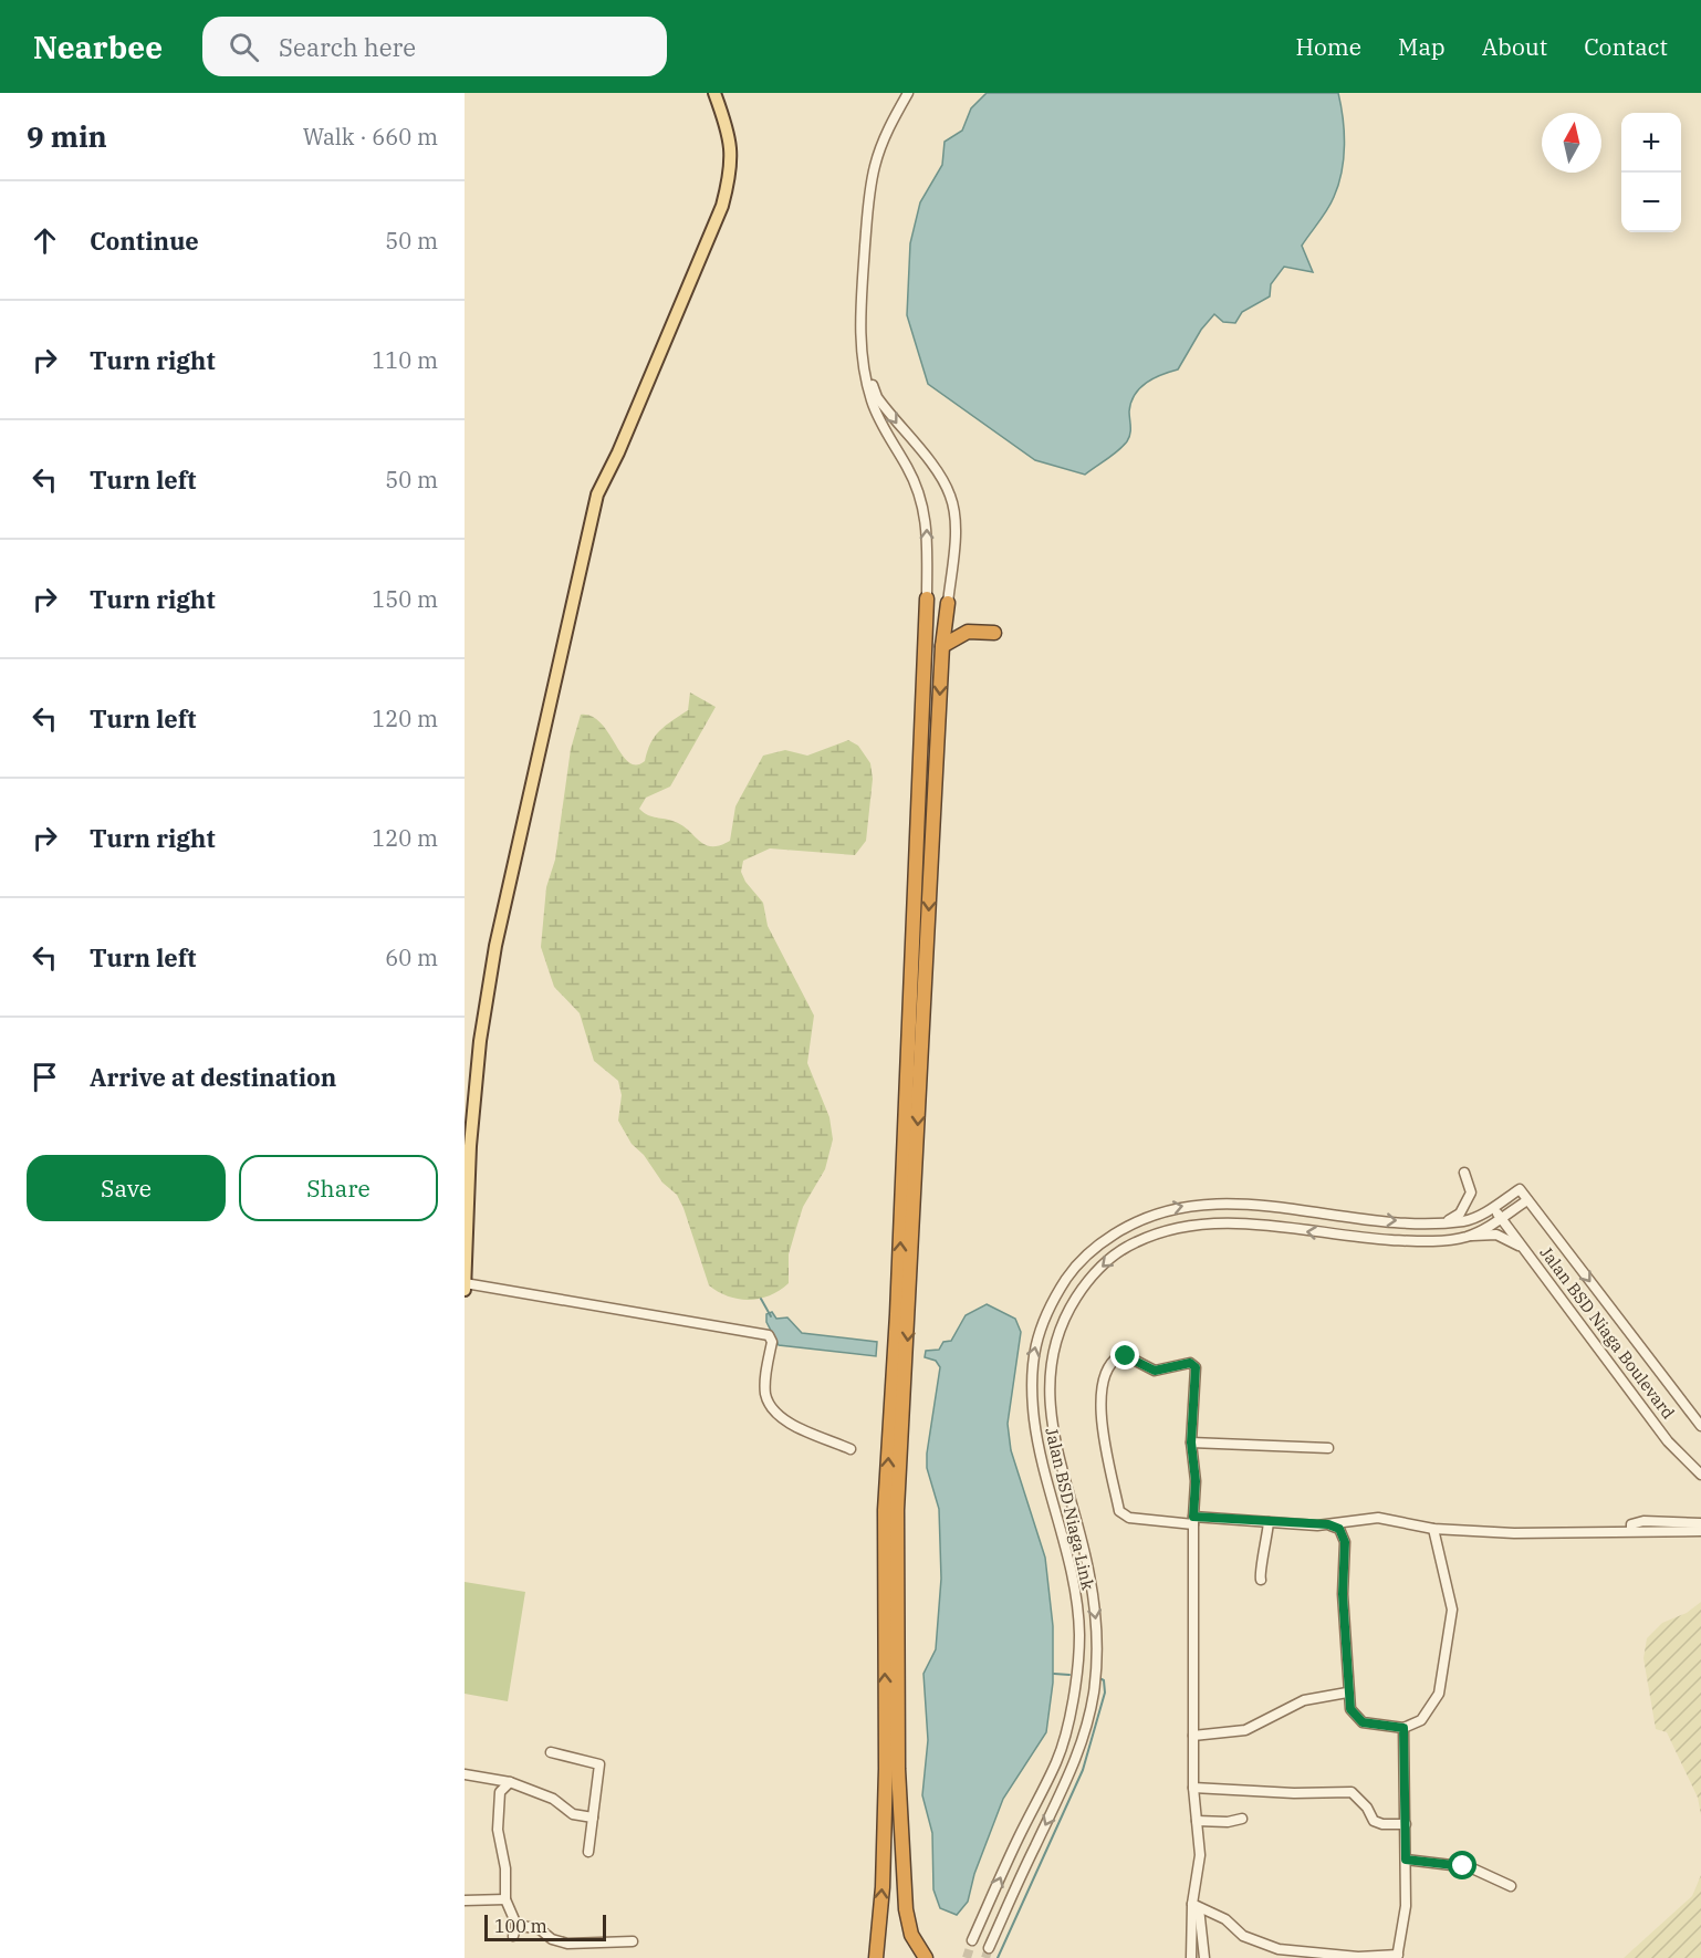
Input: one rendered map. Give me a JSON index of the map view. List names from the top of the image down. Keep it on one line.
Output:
{"streets":{"street":["Jalan BSD Niaga Boulevard","Jalan BSD Niaga Link"]},"crossings":[["Jalan BSD Niaga Boulevard","Jalan BSD Niaga Link"]],"scale_bar":"100 m","north":"top","page":{"header":"Nearbee","search":"Search here","nav":["Home","Map","About","Contact"],"heading":["9 min","Walk · 660 m"],"map_buttons":["+","−"],"list":[["Continue","50 m"],["Turn right","110 m"],["Turn left","50 m"],["Turn right","150 m"],["Turn left","120 m"],["Turn right","120 m"],["Turn left","60 m"],"Arrive at destination"],"buttons":["Save","Share"],"scale":"100 m"}}
